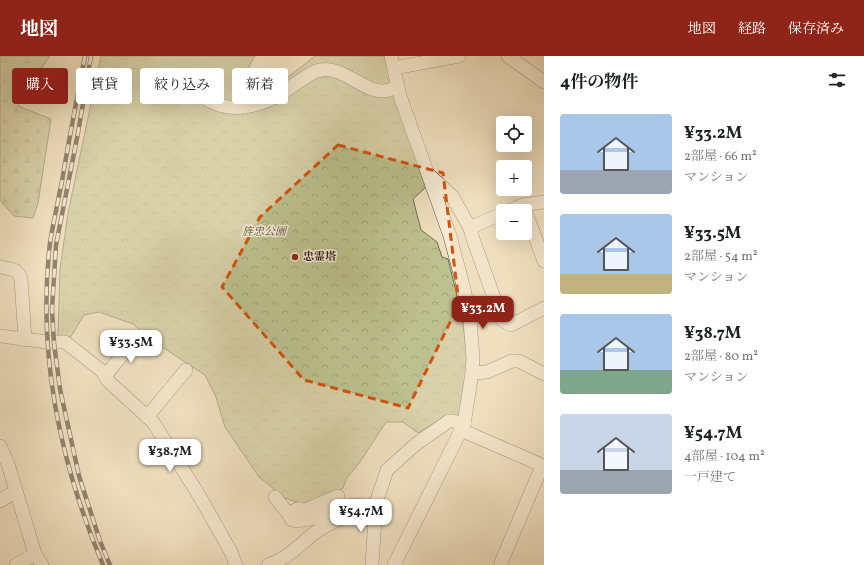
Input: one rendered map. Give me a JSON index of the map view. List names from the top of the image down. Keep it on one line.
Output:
{"parks":["旌忠公園"],"places":["忠霊塔"],"page":{"header":"地図","nav":["地図","経路","保存済み"],"heading":"4件の物件","chip":["購入","賃貸","絞り込み","新着"],"list":[{"name":"¥33.2M","note":"2部屋 · 66 m² · マンション"},{"name":"¥33.5M","note":"2部屋 · 54 m² · マンション"},{"name":"¥38.7M","note":"2部屋 · 80 m² · マンション"},{"name":"¥54.7M","note":"4部屋 · 104 m² · 一戸建て"}],"map_buttons":["+","−"],"price":["¥33.2M","¥33.5M","¥38.7M","¥54.7M"]}}
